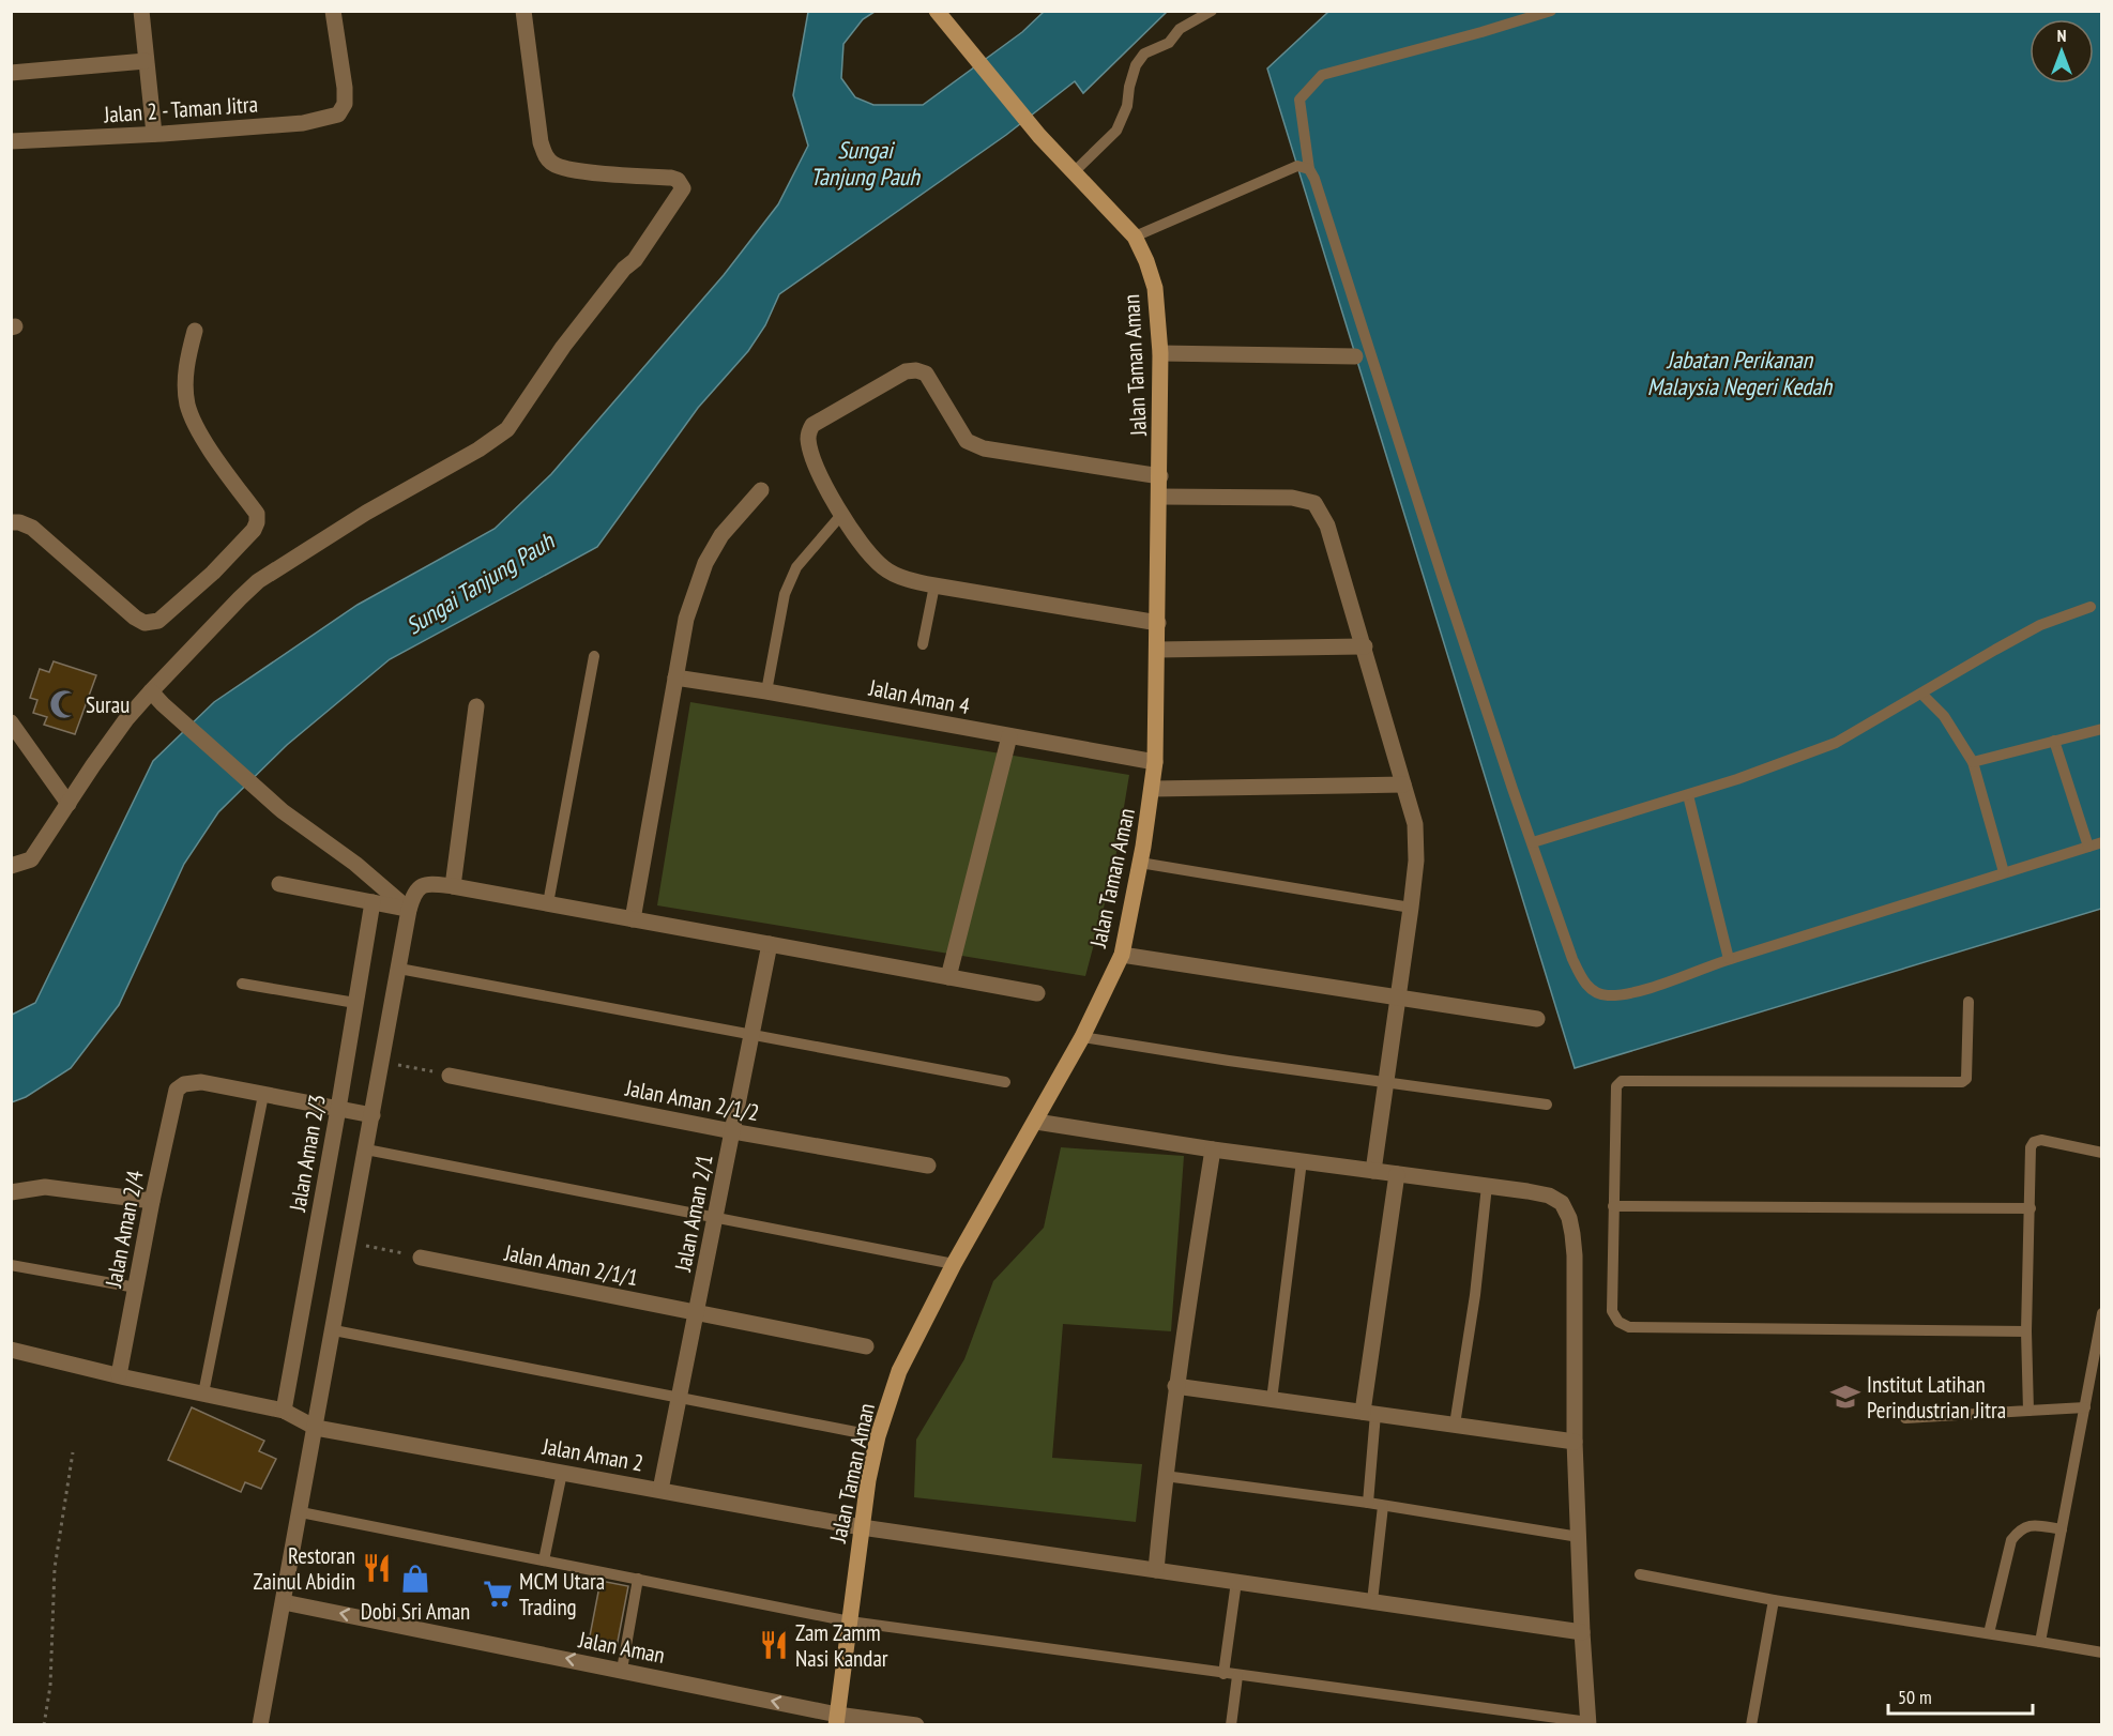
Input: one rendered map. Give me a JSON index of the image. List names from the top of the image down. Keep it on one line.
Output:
{"streets":{"street":["Jalan 2 - Taman Jitra","Jalan Taman Aman","Jalan Aman 4","Jalan Aman 2/1/2","Jalan Aman 2/3","Jalan Aman 2/1","Jalan Aman 2/4","Jalan Aman 2/1/1","Jalan Aman 2","Jalan Aman"]},"crossings":[["Jalan Taman Aman","Jalan Aman 4"],["Jalan Taman Aman","Jalan Aman 2"],["Jalan Taman Aman","Jalan Aman"],["Jalan Aman 2/1/2","Jalan Aman 2/1"],["Jalan Aman 2/3","Jalan Aman 2"],["Jalan Aman 2/1","Jalan Aman 2/1/1"],["Jalan Aman 2/1","Jalan Aman 2"],["Jalan Aman 2/4","Jalan Aman 2"]],"one_way":["Jalan Aman"],"water":["Sungai Tanjung Pauh","Jabatan Perikanan Malaysia Negeri Kedah"],"places":{"mosque":["Surau"],"school or university":["Institut Latihan Perindustrian Jitra"],"restaurant":["Restoran Zainul Abidin","Zam Zamm Nasi Kandar"],"shop":["Dobi Sri Aman"],"supermarket":["MCM Utara Trading"]},"scale_bar":"50 m","north":"top"}
